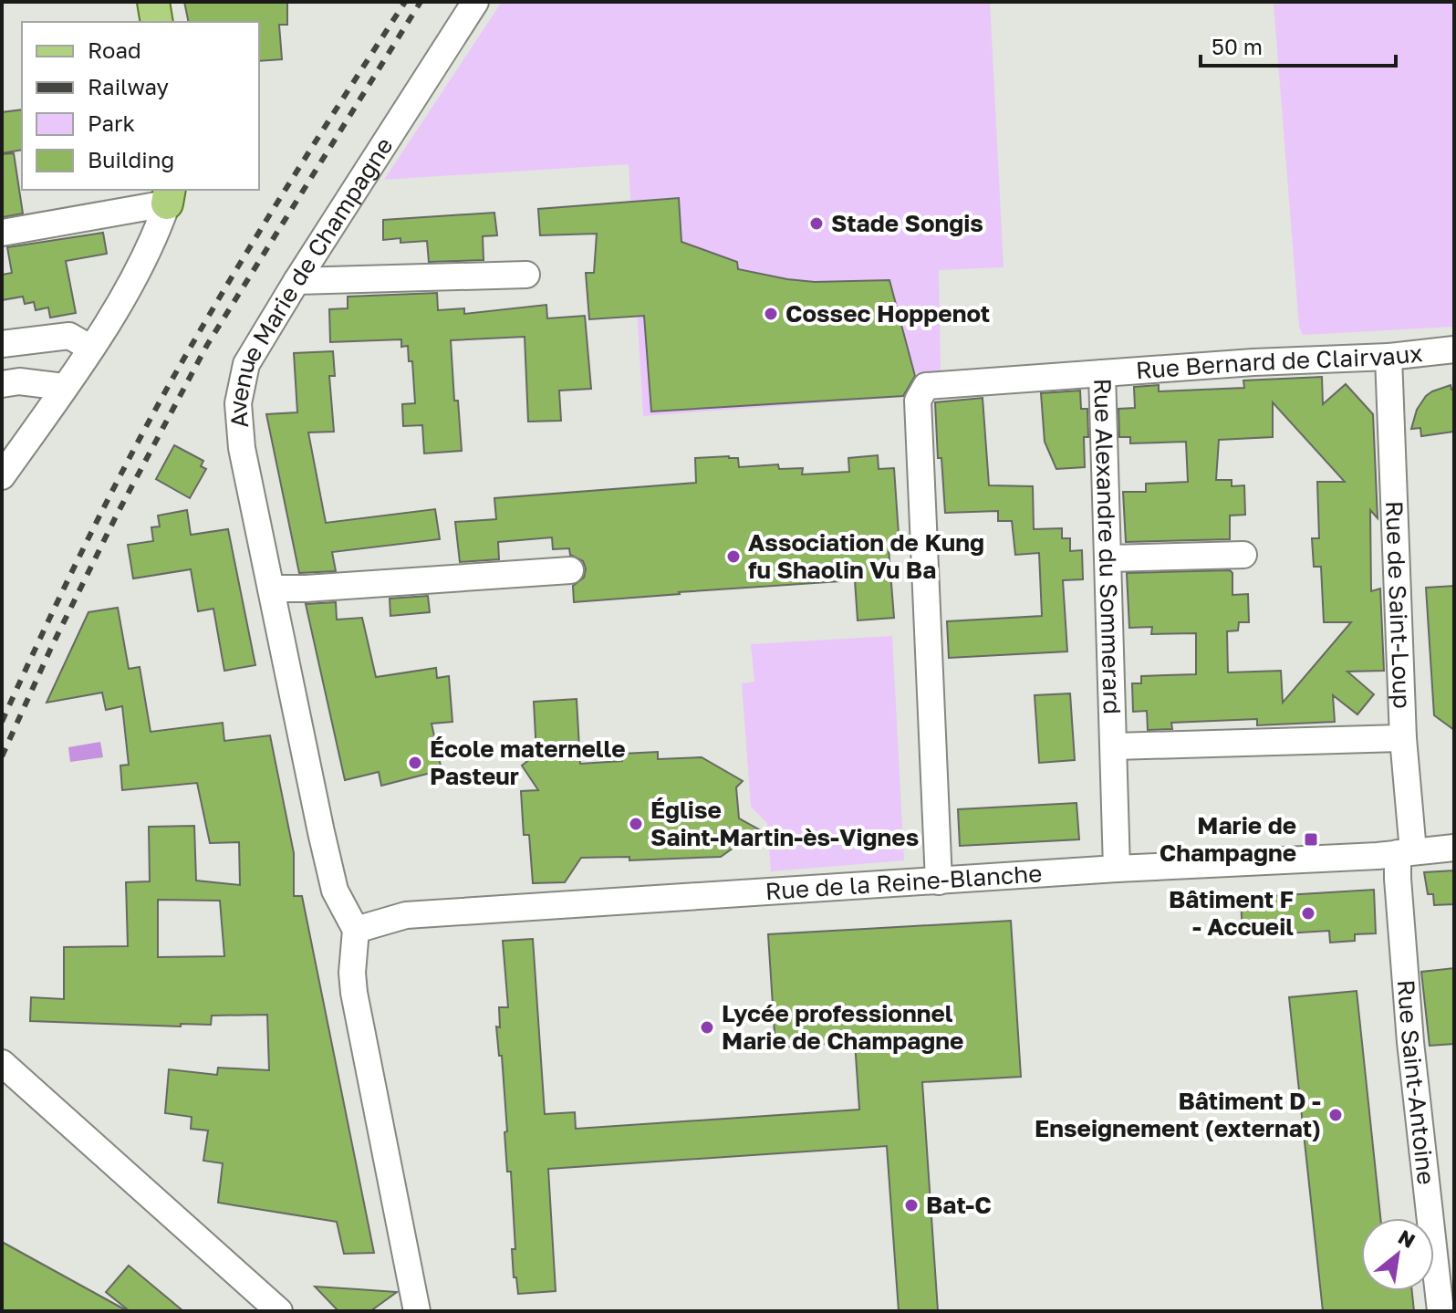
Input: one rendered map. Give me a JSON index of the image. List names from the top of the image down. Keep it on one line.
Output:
{"streets":{"street":["Avenue Marie de Champagne","Rue Bernard de Clairvaux","Rue Alexandre du Sommerard","Rue de Saint-Loup","Rue de la Reine-Blanche","Rue Saint-Antoine"]},"crossings":[["Avenue Marie de Champagne","Rue de la Reine-Blanche"],["Rue Bernard de Clairvaux","Rue Alexandre du Sommerard"],["Rue Bernard de Clairvaux","Rue de Saint-Loup"],["Rue Alexandre du Sommerard","Rue de la Reine-Blanche"],["Rue de Saint-Loup","Rue de la Reine-Blanche"],["Rue de Saint-Loup","Rue Saint-Antoine"],["Rue de la Reine-Blanche","Rue Saint-Antoine"]],"places":{"other":["Stade Songis","Cossec Hoppenot","Association de Kung fu Shaolin Vu Ba","École maternelle Pasteur","Église Saint-Martin-ès-Vignes","Bâtiment F - Accueil","Lycée professionnel Marie de Champagne","Bâtiment D - Enseignement (externat)","Bat-C"],"transit":["Marie de Champagne"]},"legend":["Road","Railway","Park","Building"],"scale_bar":"50 m","north":"top right"}
